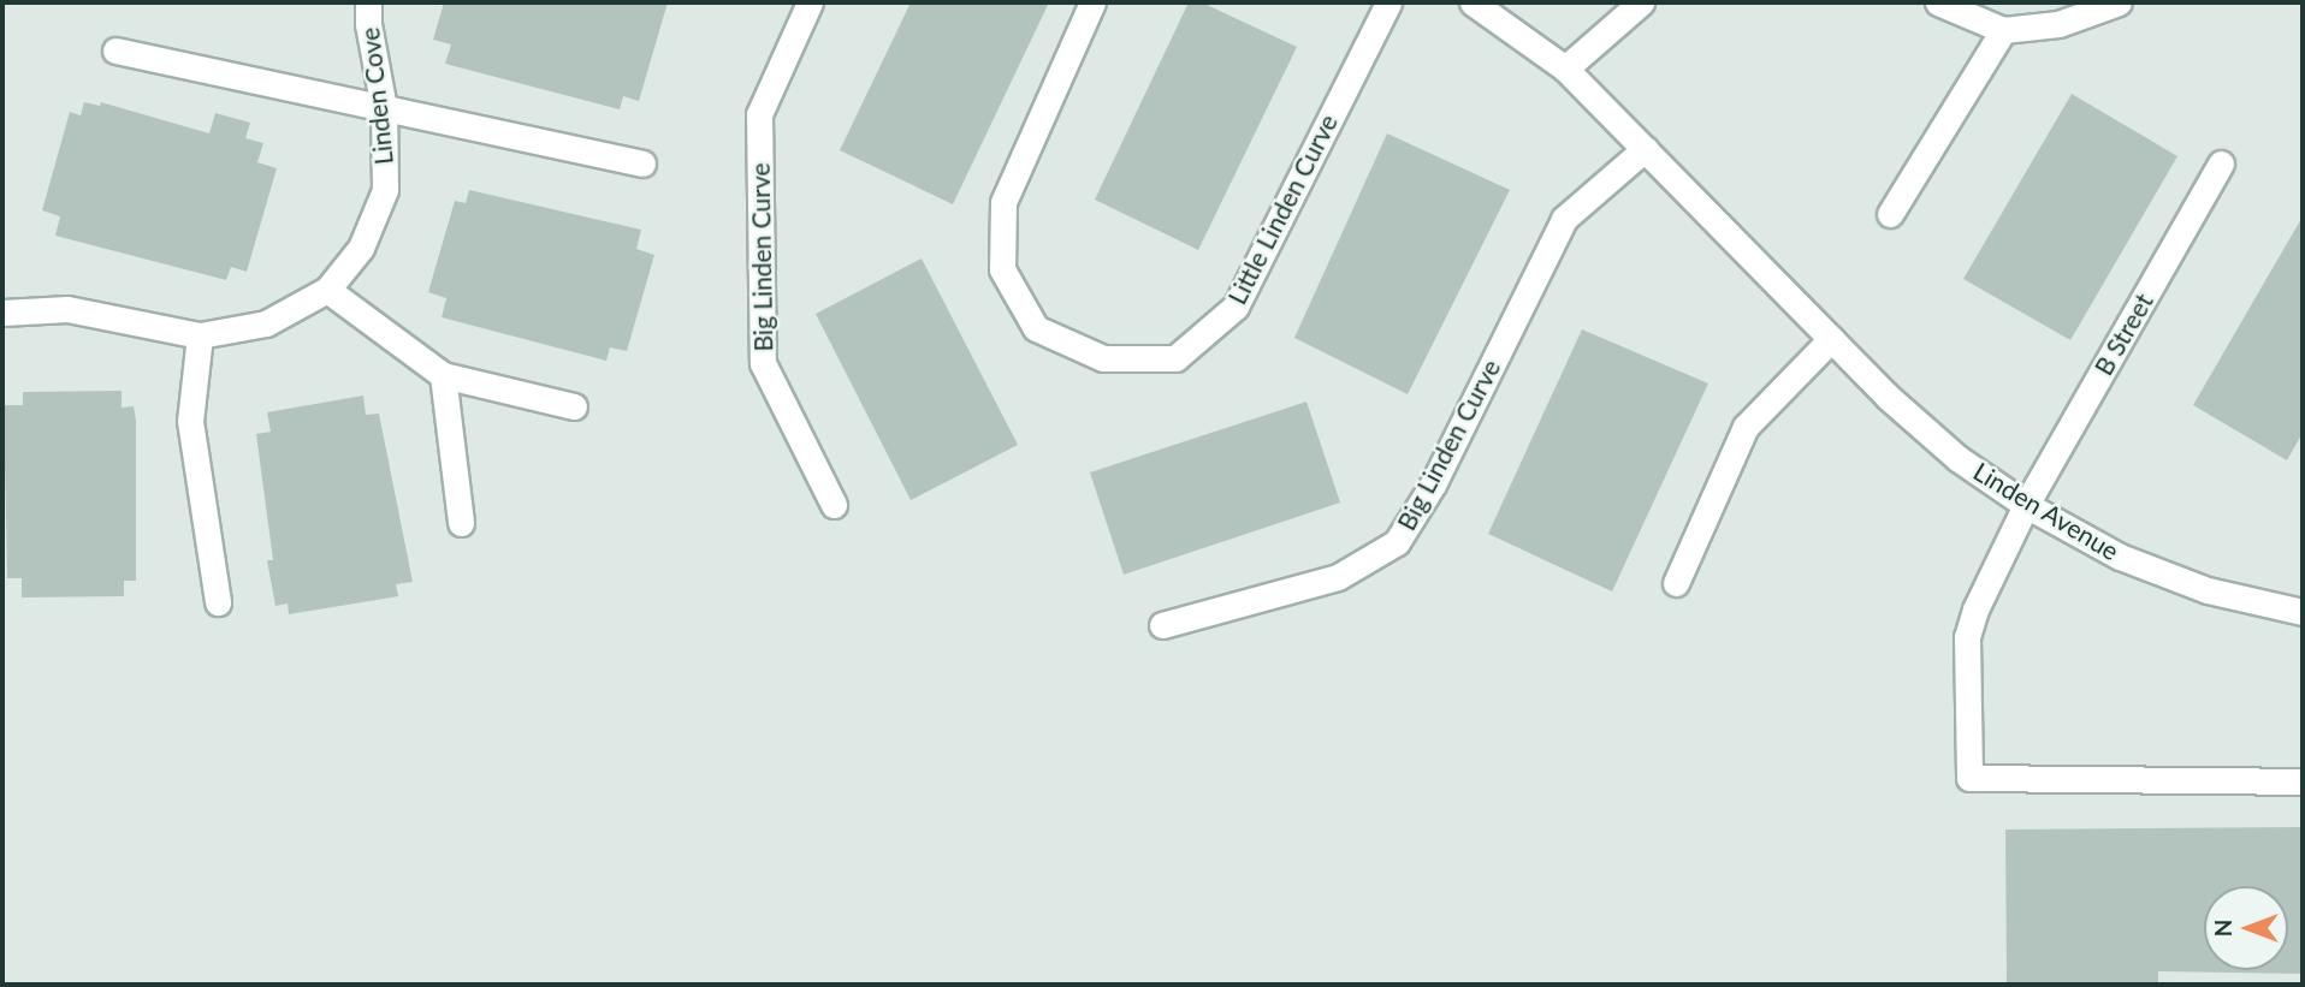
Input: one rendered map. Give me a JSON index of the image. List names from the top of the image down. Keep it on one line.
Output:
{"streets":{"street":["Linden Cove","Little Linden Curve","Big Linden Curve","B Street","Linden Avenue"]},"crossings":[["Big Linden Curve","Linden Avenue"],["B Street","Linden Avenue"]],"north":"left"}
